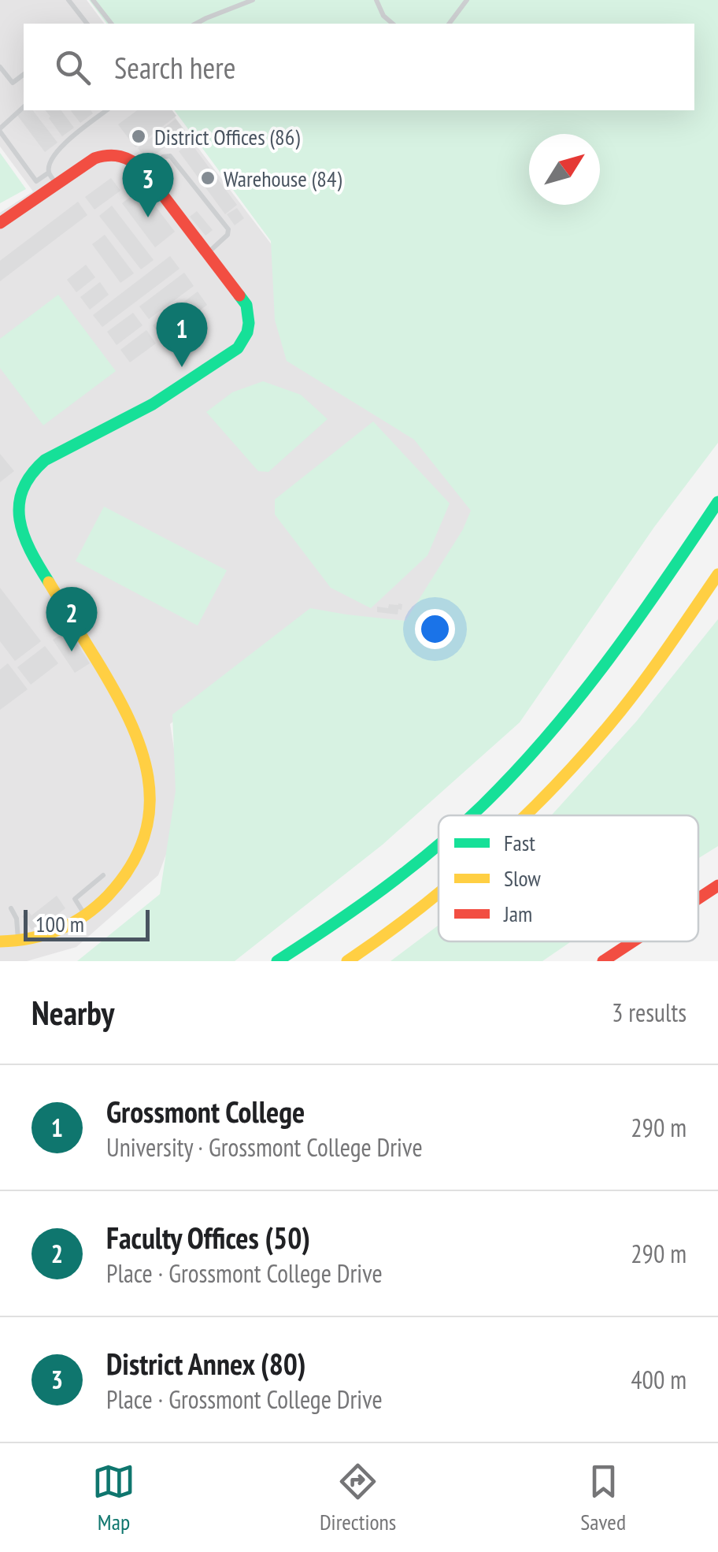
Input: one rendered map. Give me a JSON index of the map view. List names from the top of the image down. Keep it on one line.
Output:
{"places":["District Offices (86)","Warehouse (84)"],"legend":["Fast","Slow","Jam"],"scale_bar":"100 m","north":"top right","page":{"search":"Search here","pins":["3","1","2"],"scale":"100 m","heading":["Nearby","3 results"],"list":[{"mark":"1","name":"Grossmont College","note":"University · Grossmont College Drive","value":"290 m"},{"mark":"2","name":"Faculty Offices (50)","note":"Place · Grossmont College Drive","value":"290 m"},{"mark":"3","name":"District Annex (80)","note":"Place · Grossmont College Drive","value":"400 m"}],"nav":["Map","Directions","Saved"]}}
